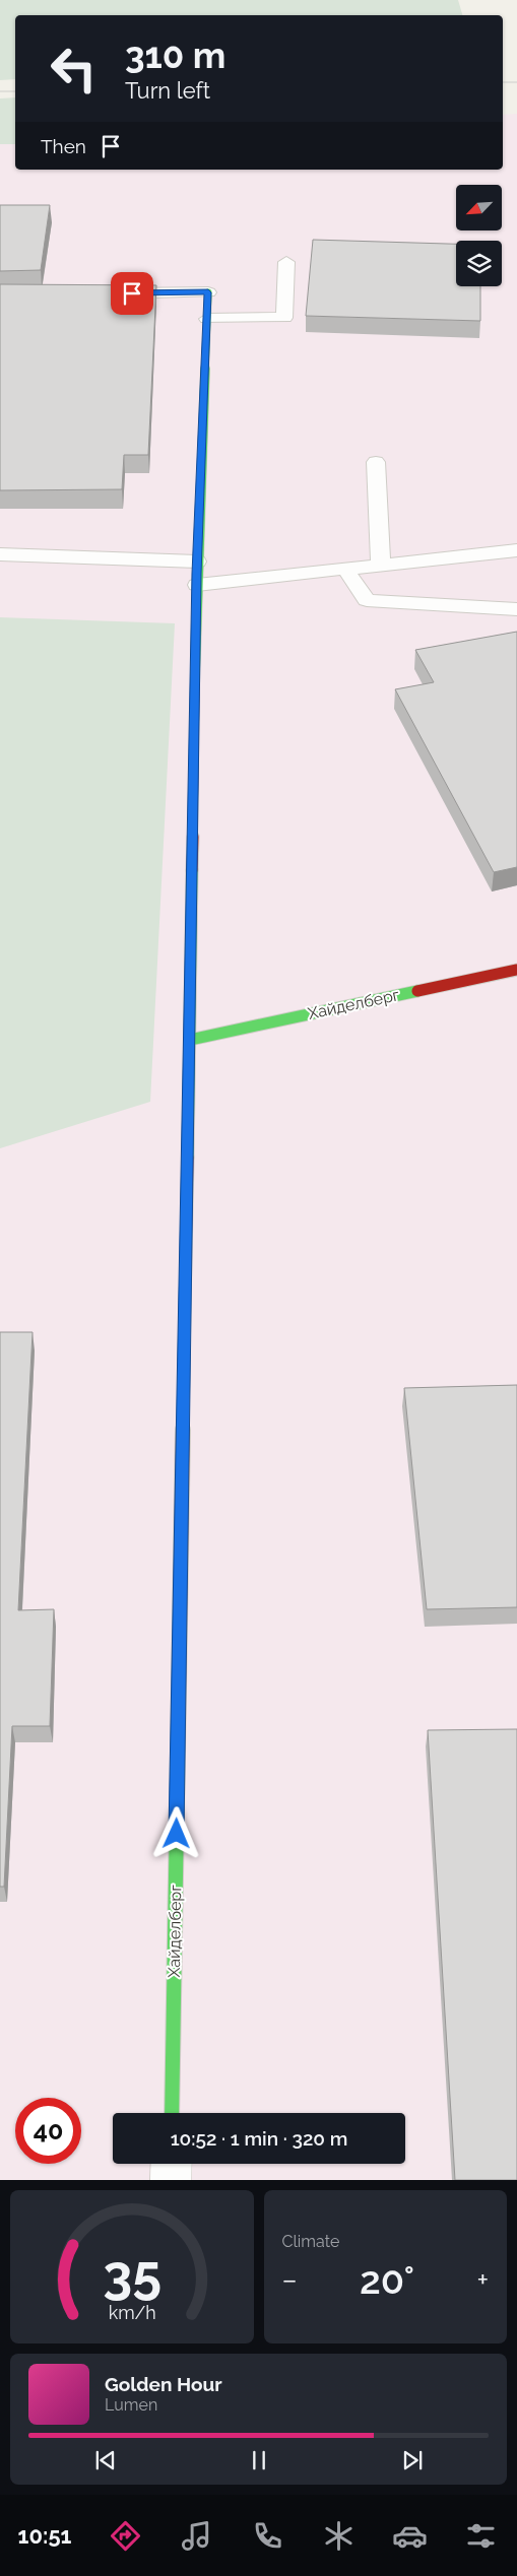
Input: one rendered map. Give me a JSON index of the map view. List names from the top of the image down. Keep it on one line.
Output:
{"streets":{"street":["Хайделберг"]},"north":"bottom left","page":{"turn":["310 m","Turn left"],"then":"Then","limit":"40","trip":"10:52 · 1 min · 320 m","tile":"Climate","heat":["−","20°","+"],"song":["Golden Hour","Lumen"],"tabs":"10:51","gauge":["35","km/h"]}}
